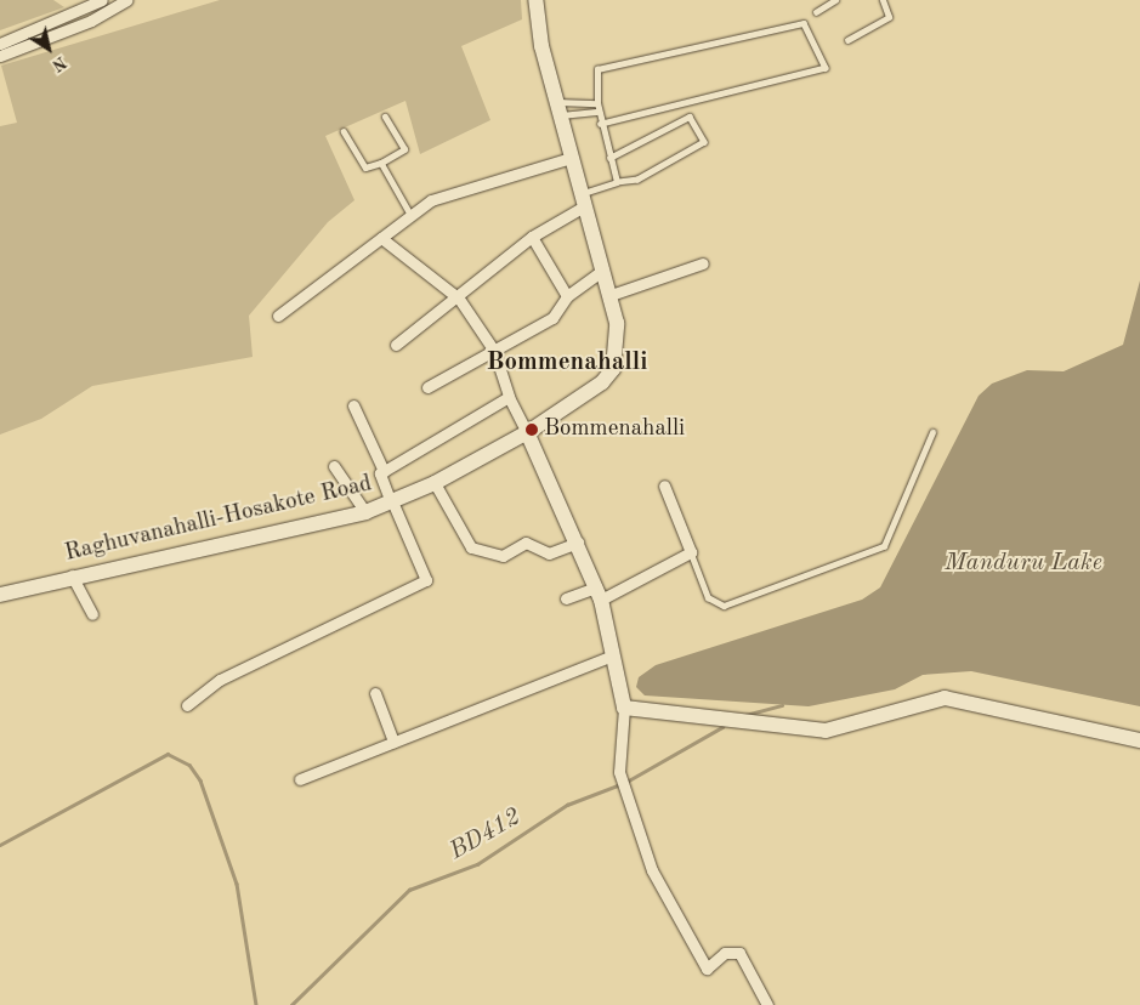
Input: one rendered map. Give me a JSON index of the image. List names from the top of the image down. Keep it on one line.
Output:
{"streets":{"main road":["Raghuvanahalli-Hosakote Road"]},"districts":["Bommenahalli"],"water":["Manduru Lake","BD412"],"places":["Bommenahalli"],"north":"bottom right"}
